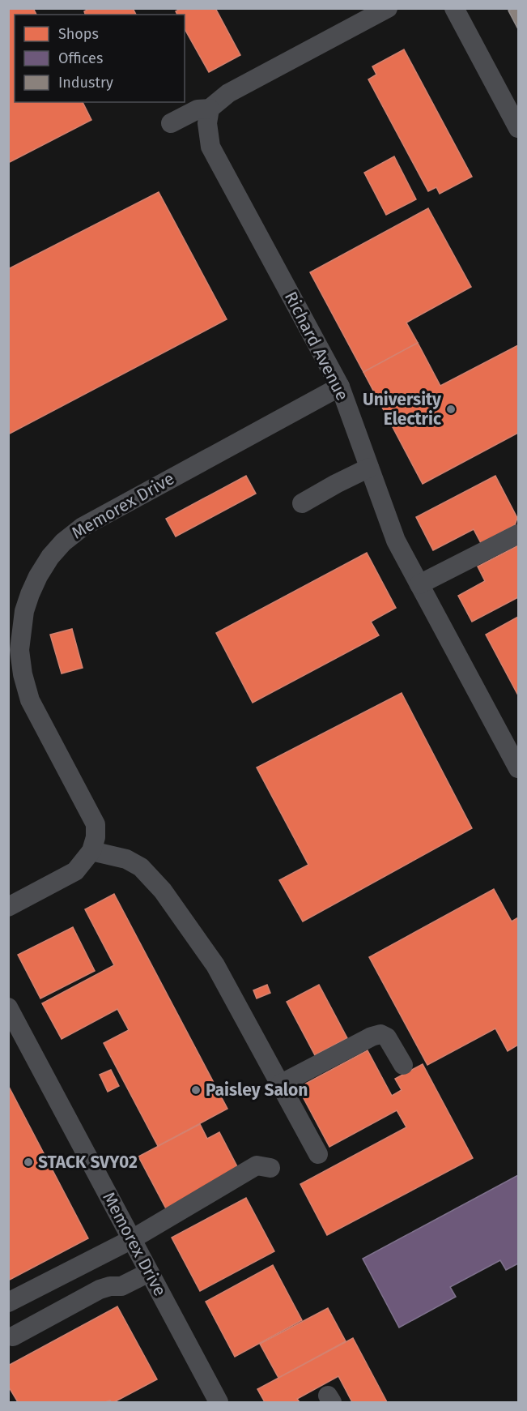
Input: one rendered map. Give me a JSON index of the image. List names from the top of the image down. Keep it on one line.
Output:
{"streets":{"street":["Richard Avenue","Memorex Drive"]},"crossings":[["Richard Avenue","Memorex Drive"]],"places":["University Electric","Paisley Salon","STACK SVY02"],"legend":["Shops","Offices","Industry"]}
